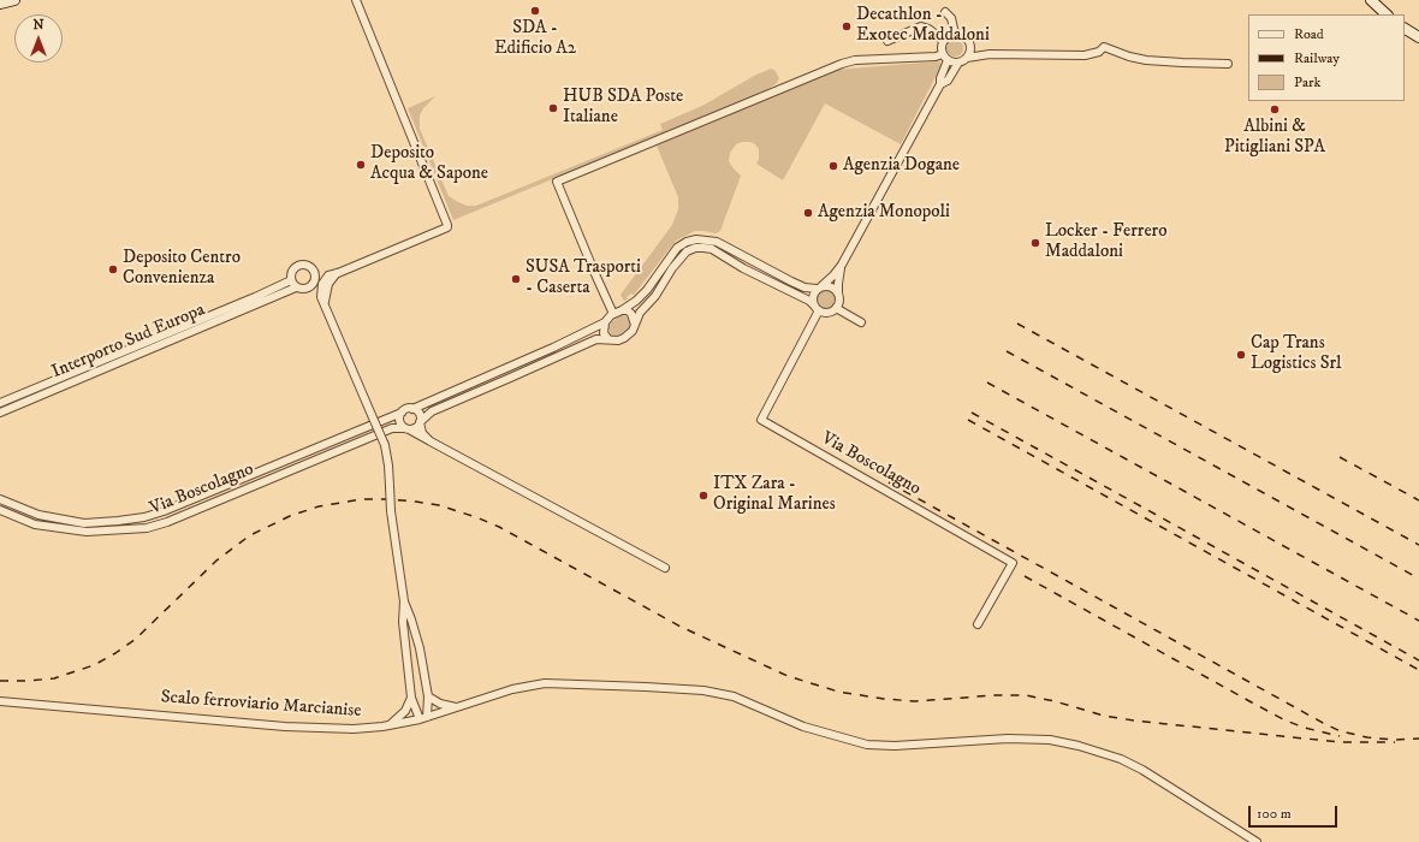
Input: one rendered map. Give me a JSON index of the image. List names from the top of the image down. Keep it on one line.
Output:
{"streets":{"street":["Interporto Sud Europa","Via Boscolagno","Scalo ferroviario Marcianise"]},"places":["SDA - Edificio A2","Decathlon - Exotec Maddaloni","HUB SDA Poste Italiane","Albini & Pitigliani SPA","Deposito Acqua & Sapone","Agenzia Dogane","Agenzia Monopoli","Locker - Ferrero Maddaloni","Deposito Centro Convenienza","SUSA Trasporti - Caserta","Cap Trans Logistics Srl","ITX Zara - Original Marines"],"legend":["Road","Railway","Park"],"scale_bar":"100 m","north":"top"}
